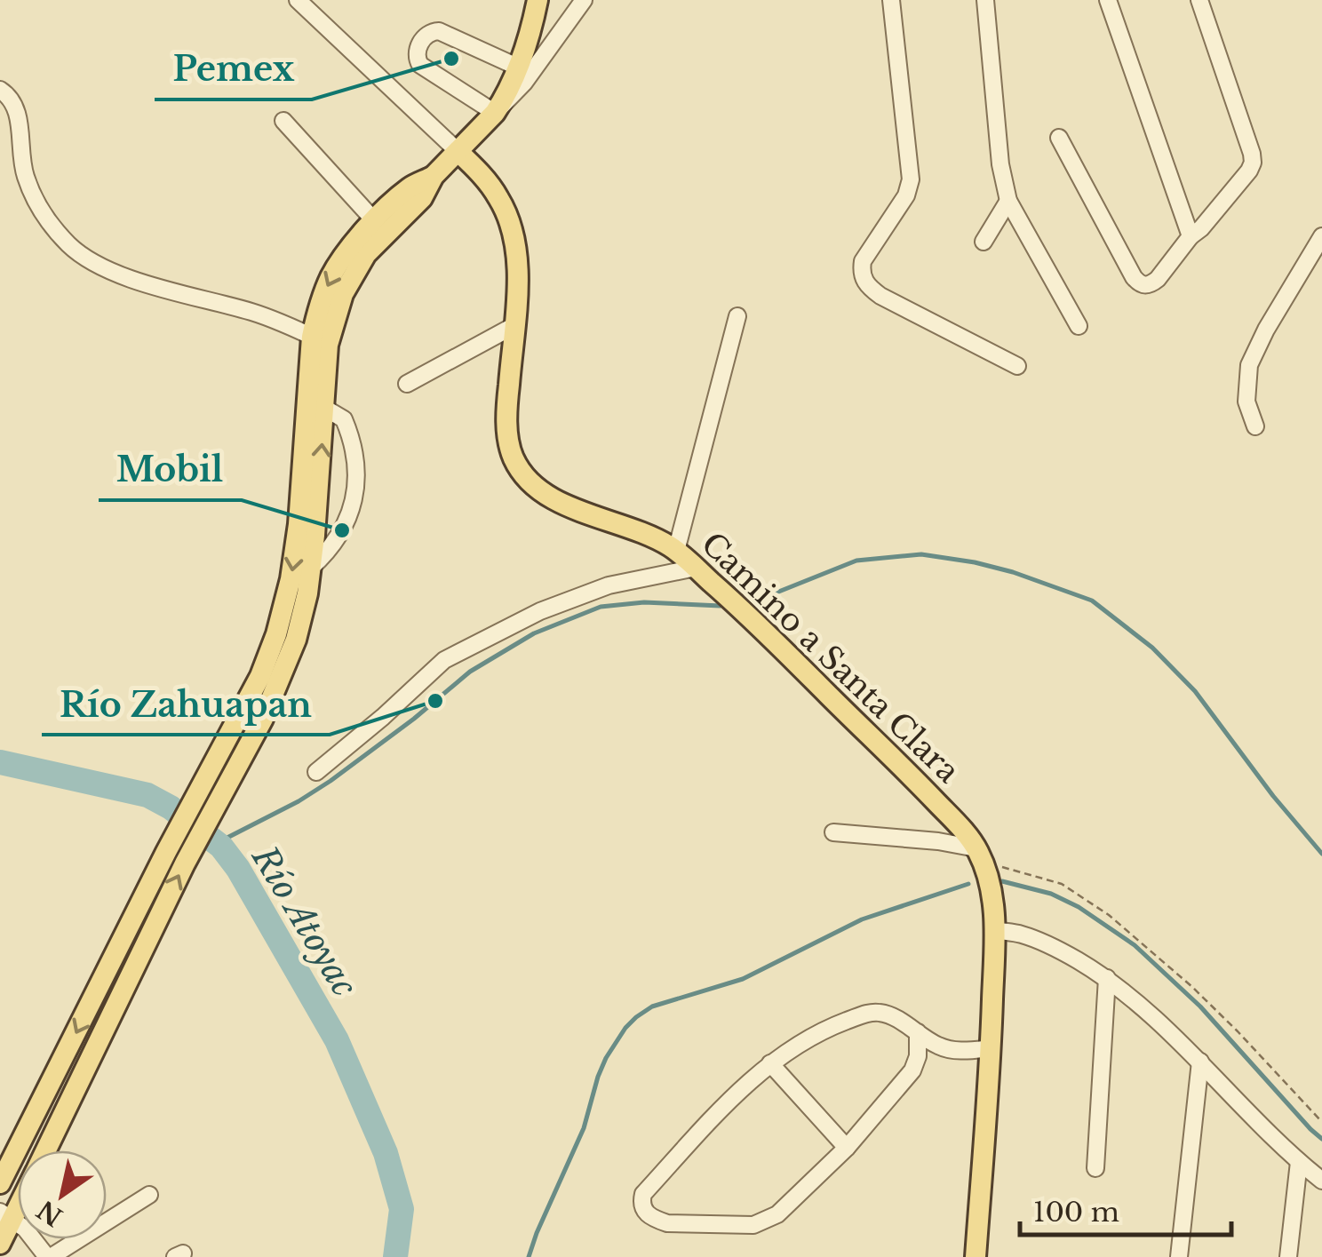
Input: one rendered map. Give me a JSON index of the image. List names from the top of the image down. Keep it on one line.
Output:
{"streets":{"main road":["Camino a Santa Clara"]},"water":["Río Atoyac"],"places":["Pemex","Mobil","Río Zahuapan"],"scale_bar":"100 m","north":"bottom left"}
